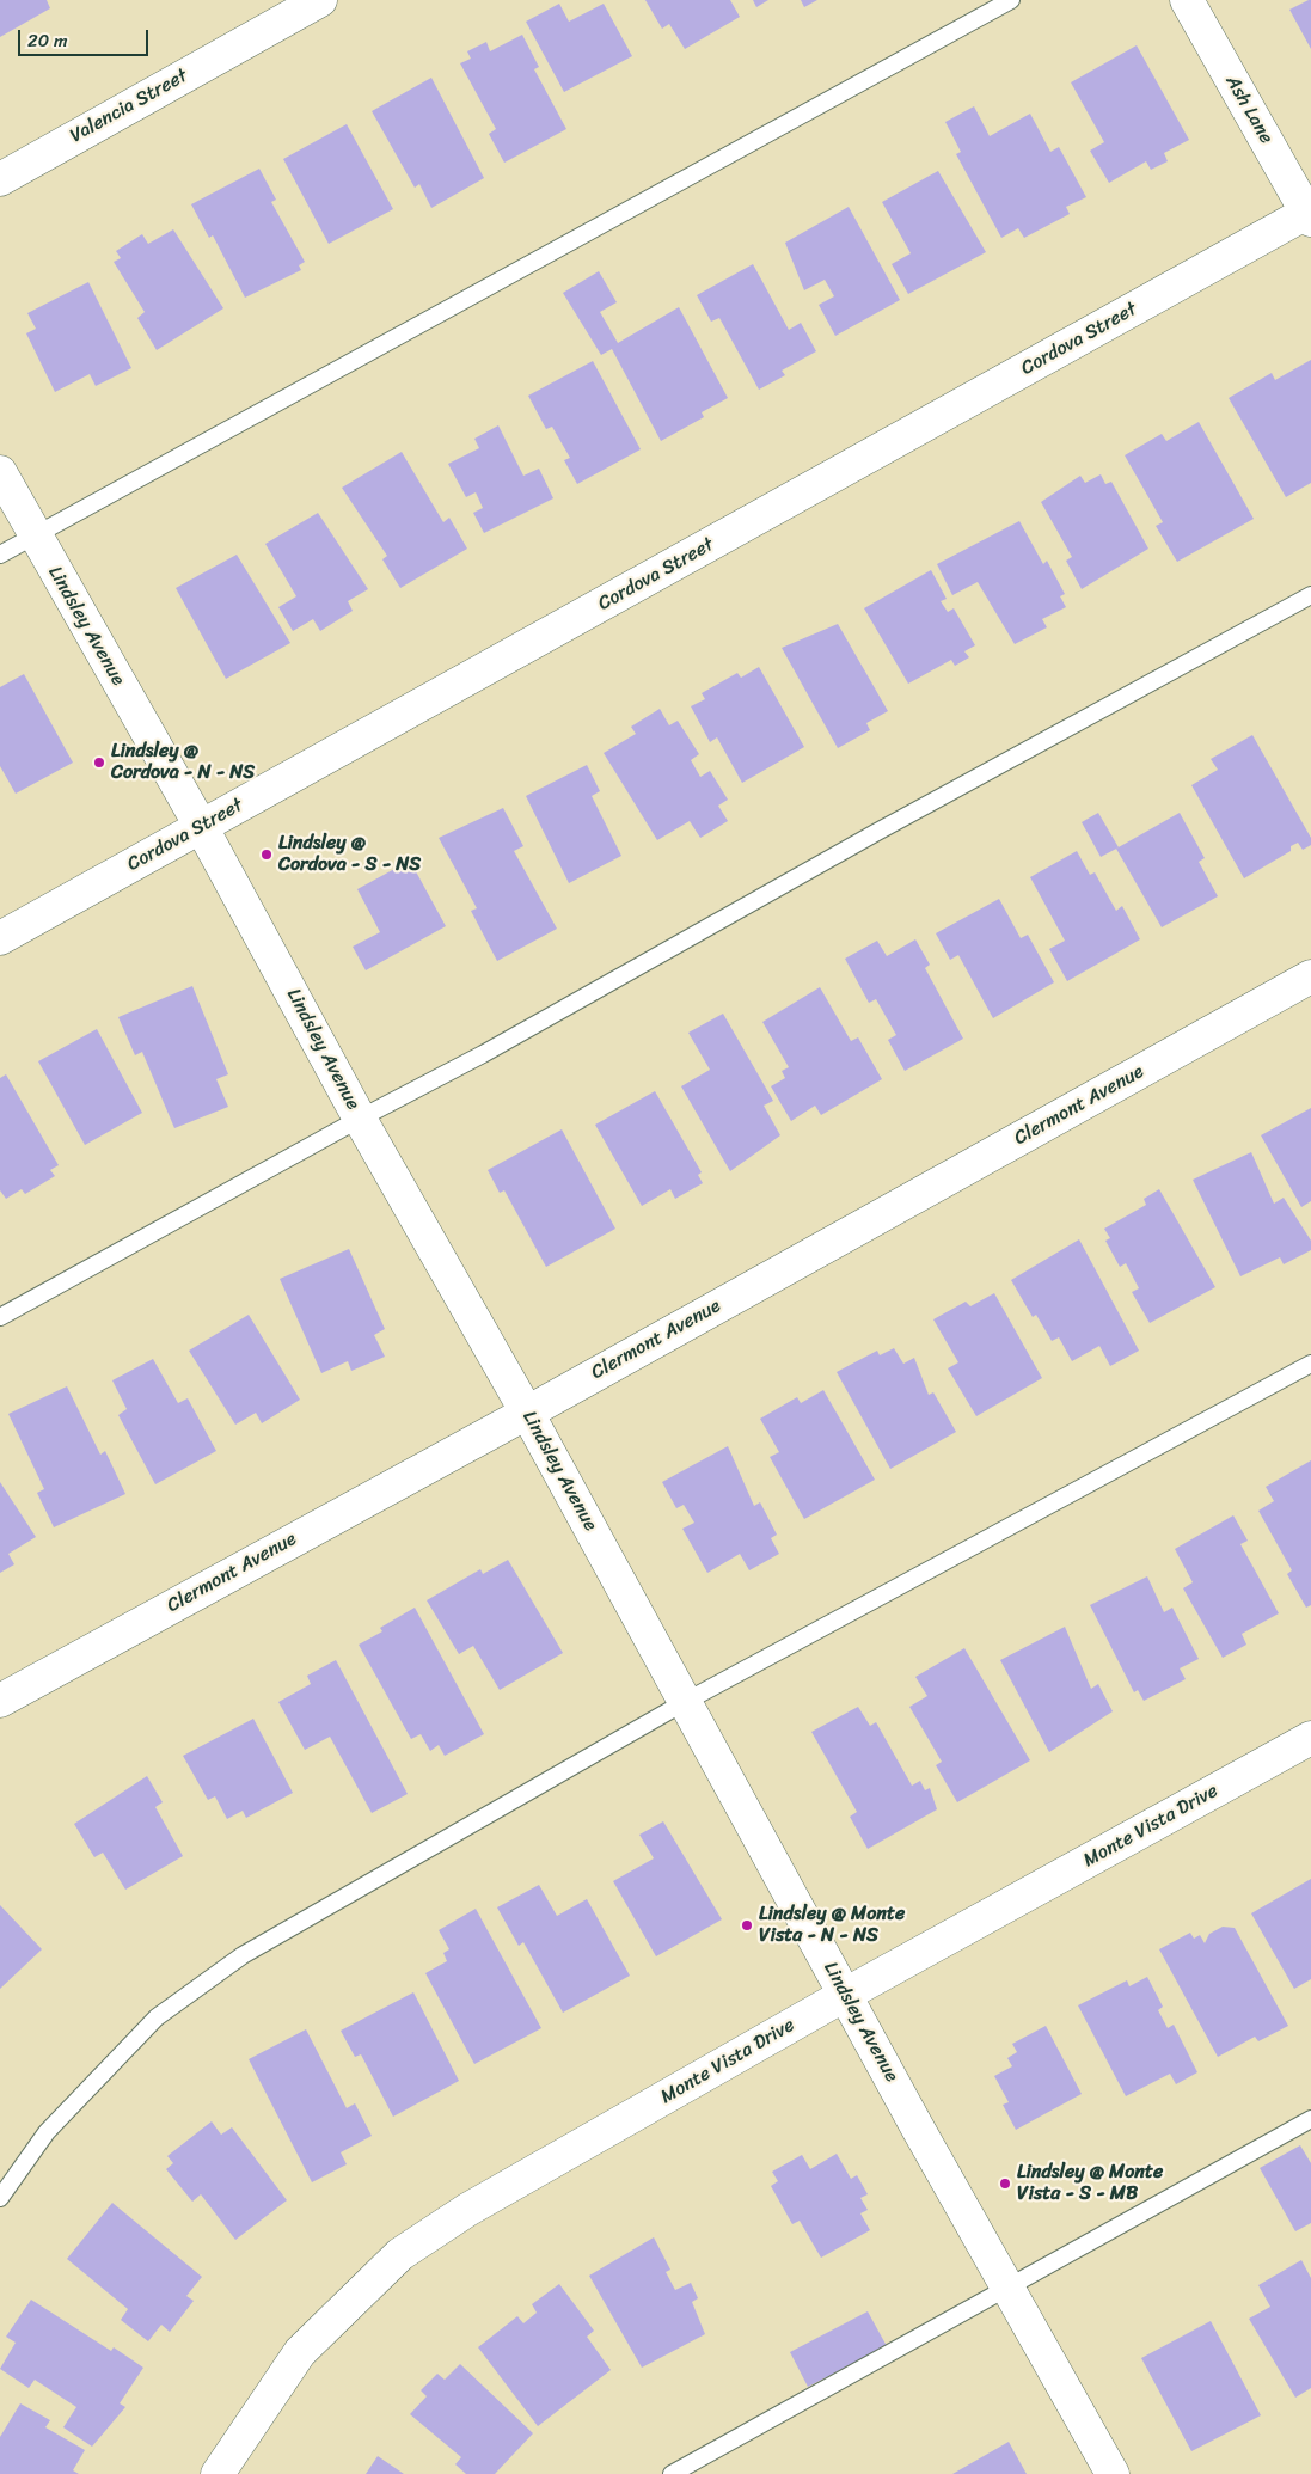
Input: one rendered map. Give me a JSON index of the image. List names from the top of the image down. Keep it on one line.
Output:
{"streets":{"street":["Valencia Street","Ash Lane","Cordova Street","Lindsley Avenue","Clermont Avenue","Monte Vista Drive"]},"crossings":[["Ash Lane","Cordova Street"],["Cordova Street","Lindsley Avenue"],["Lindsley Avenue","Clermont Avenue"],["Lindsley Avenue","Monte Vista Drive"]],"places":["Lindsley @ Cordova - N - NS","Lindsley @ Cordova - S - NS","Lindsley @ Monte Vista - N - NS","Lindsley @ Monte Vista - S - MB"],"scale_bar":"20 m"}
